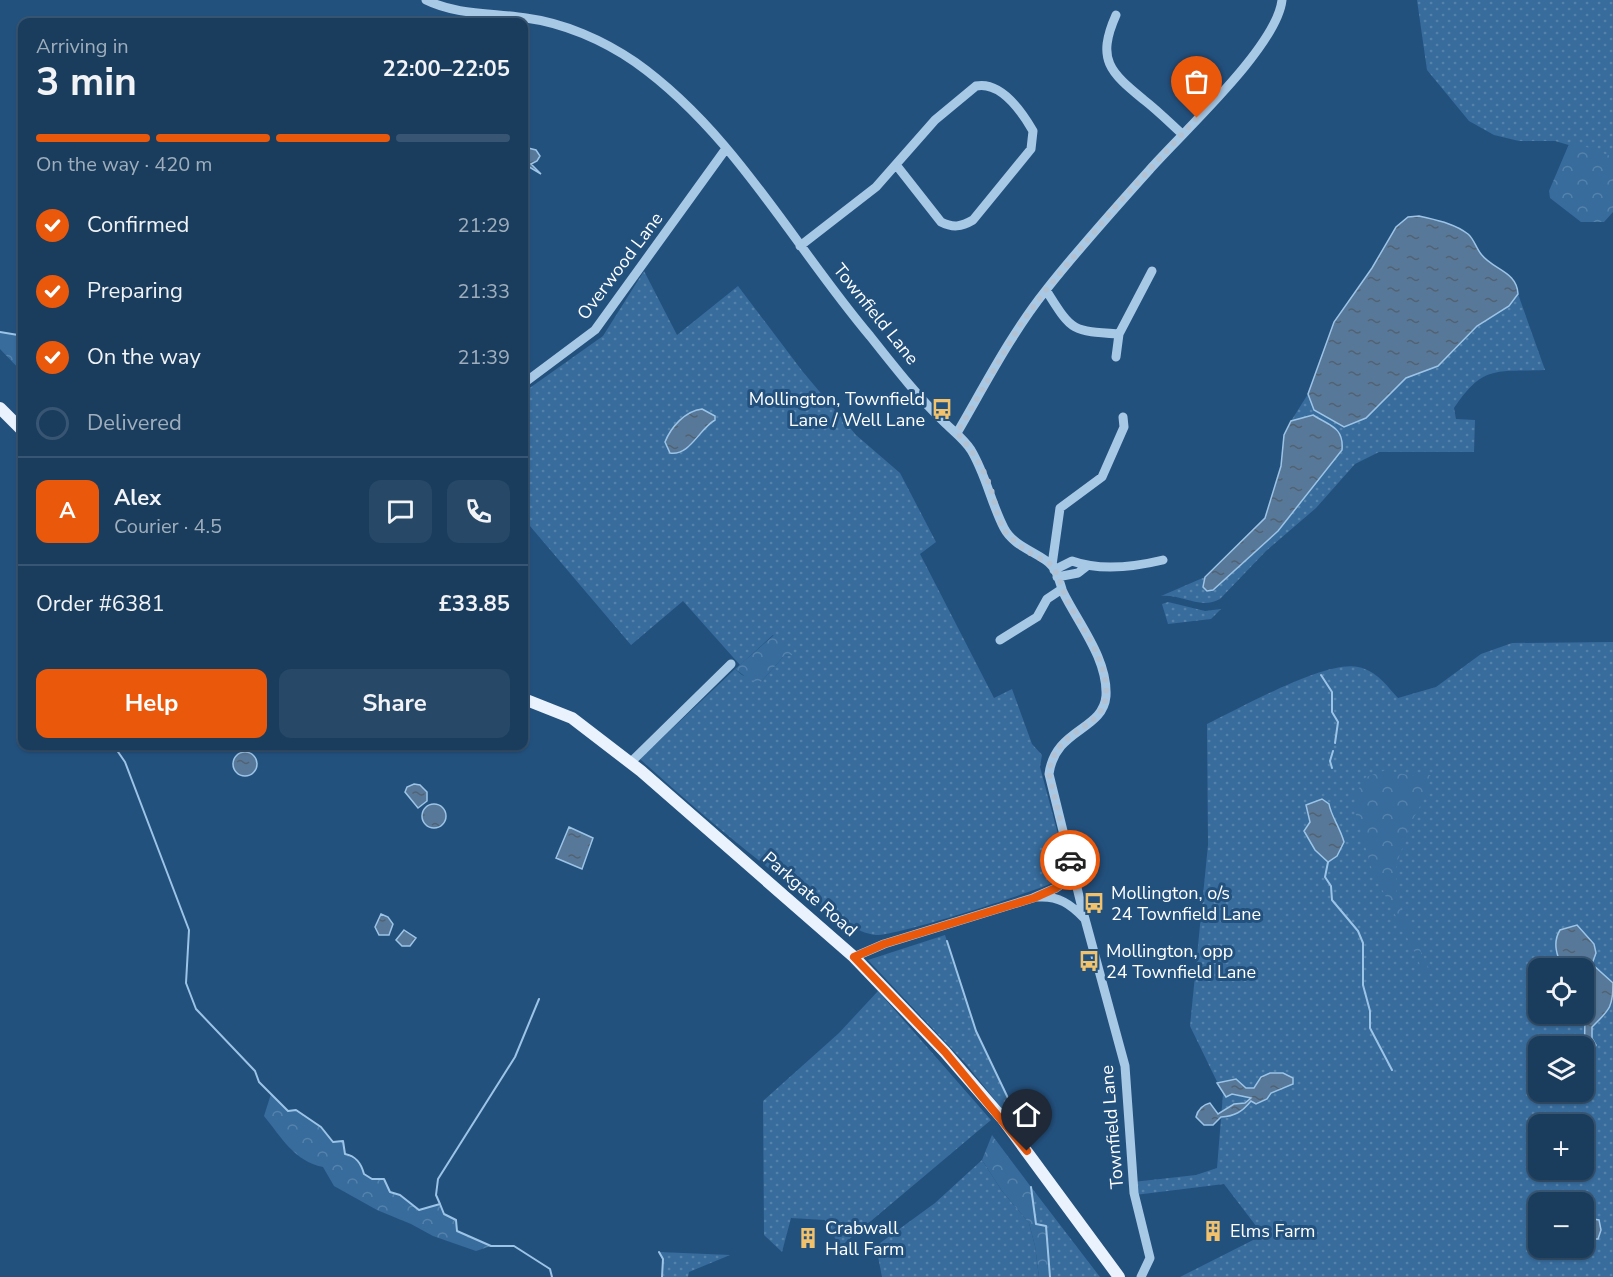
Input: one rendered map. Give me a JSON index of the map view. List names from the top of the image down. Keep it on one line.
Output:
{"streets":{"main road":["Parkgate Road"],"street":["Overwood Lane","Townfield Lane"]},"crossings":[["Overwood Lane","Townfield Lane"]],"places":{"bus stop":["Mollington, Townfield Lane / Well Lane","Mollington, o/s 24 Townfield Lane","Mollington, opp 24 Townfield Lane"],"building":["Elms Farm","Crabwall Hall Farm"]},"page":{"heading":["3 min","Arriving in","22:00–22:05"],"panel":["Alex","Courier · 4.5","Order #6381","£33.85"],"bar":"On the way · 420 m","list":[["Confirmed","21:29"],["Preparing","21:33"],["On the way","21:39"],"Delivered"],"round":"A","buttons":["Help","Share"],"map_buttons":["+","−"]}}
